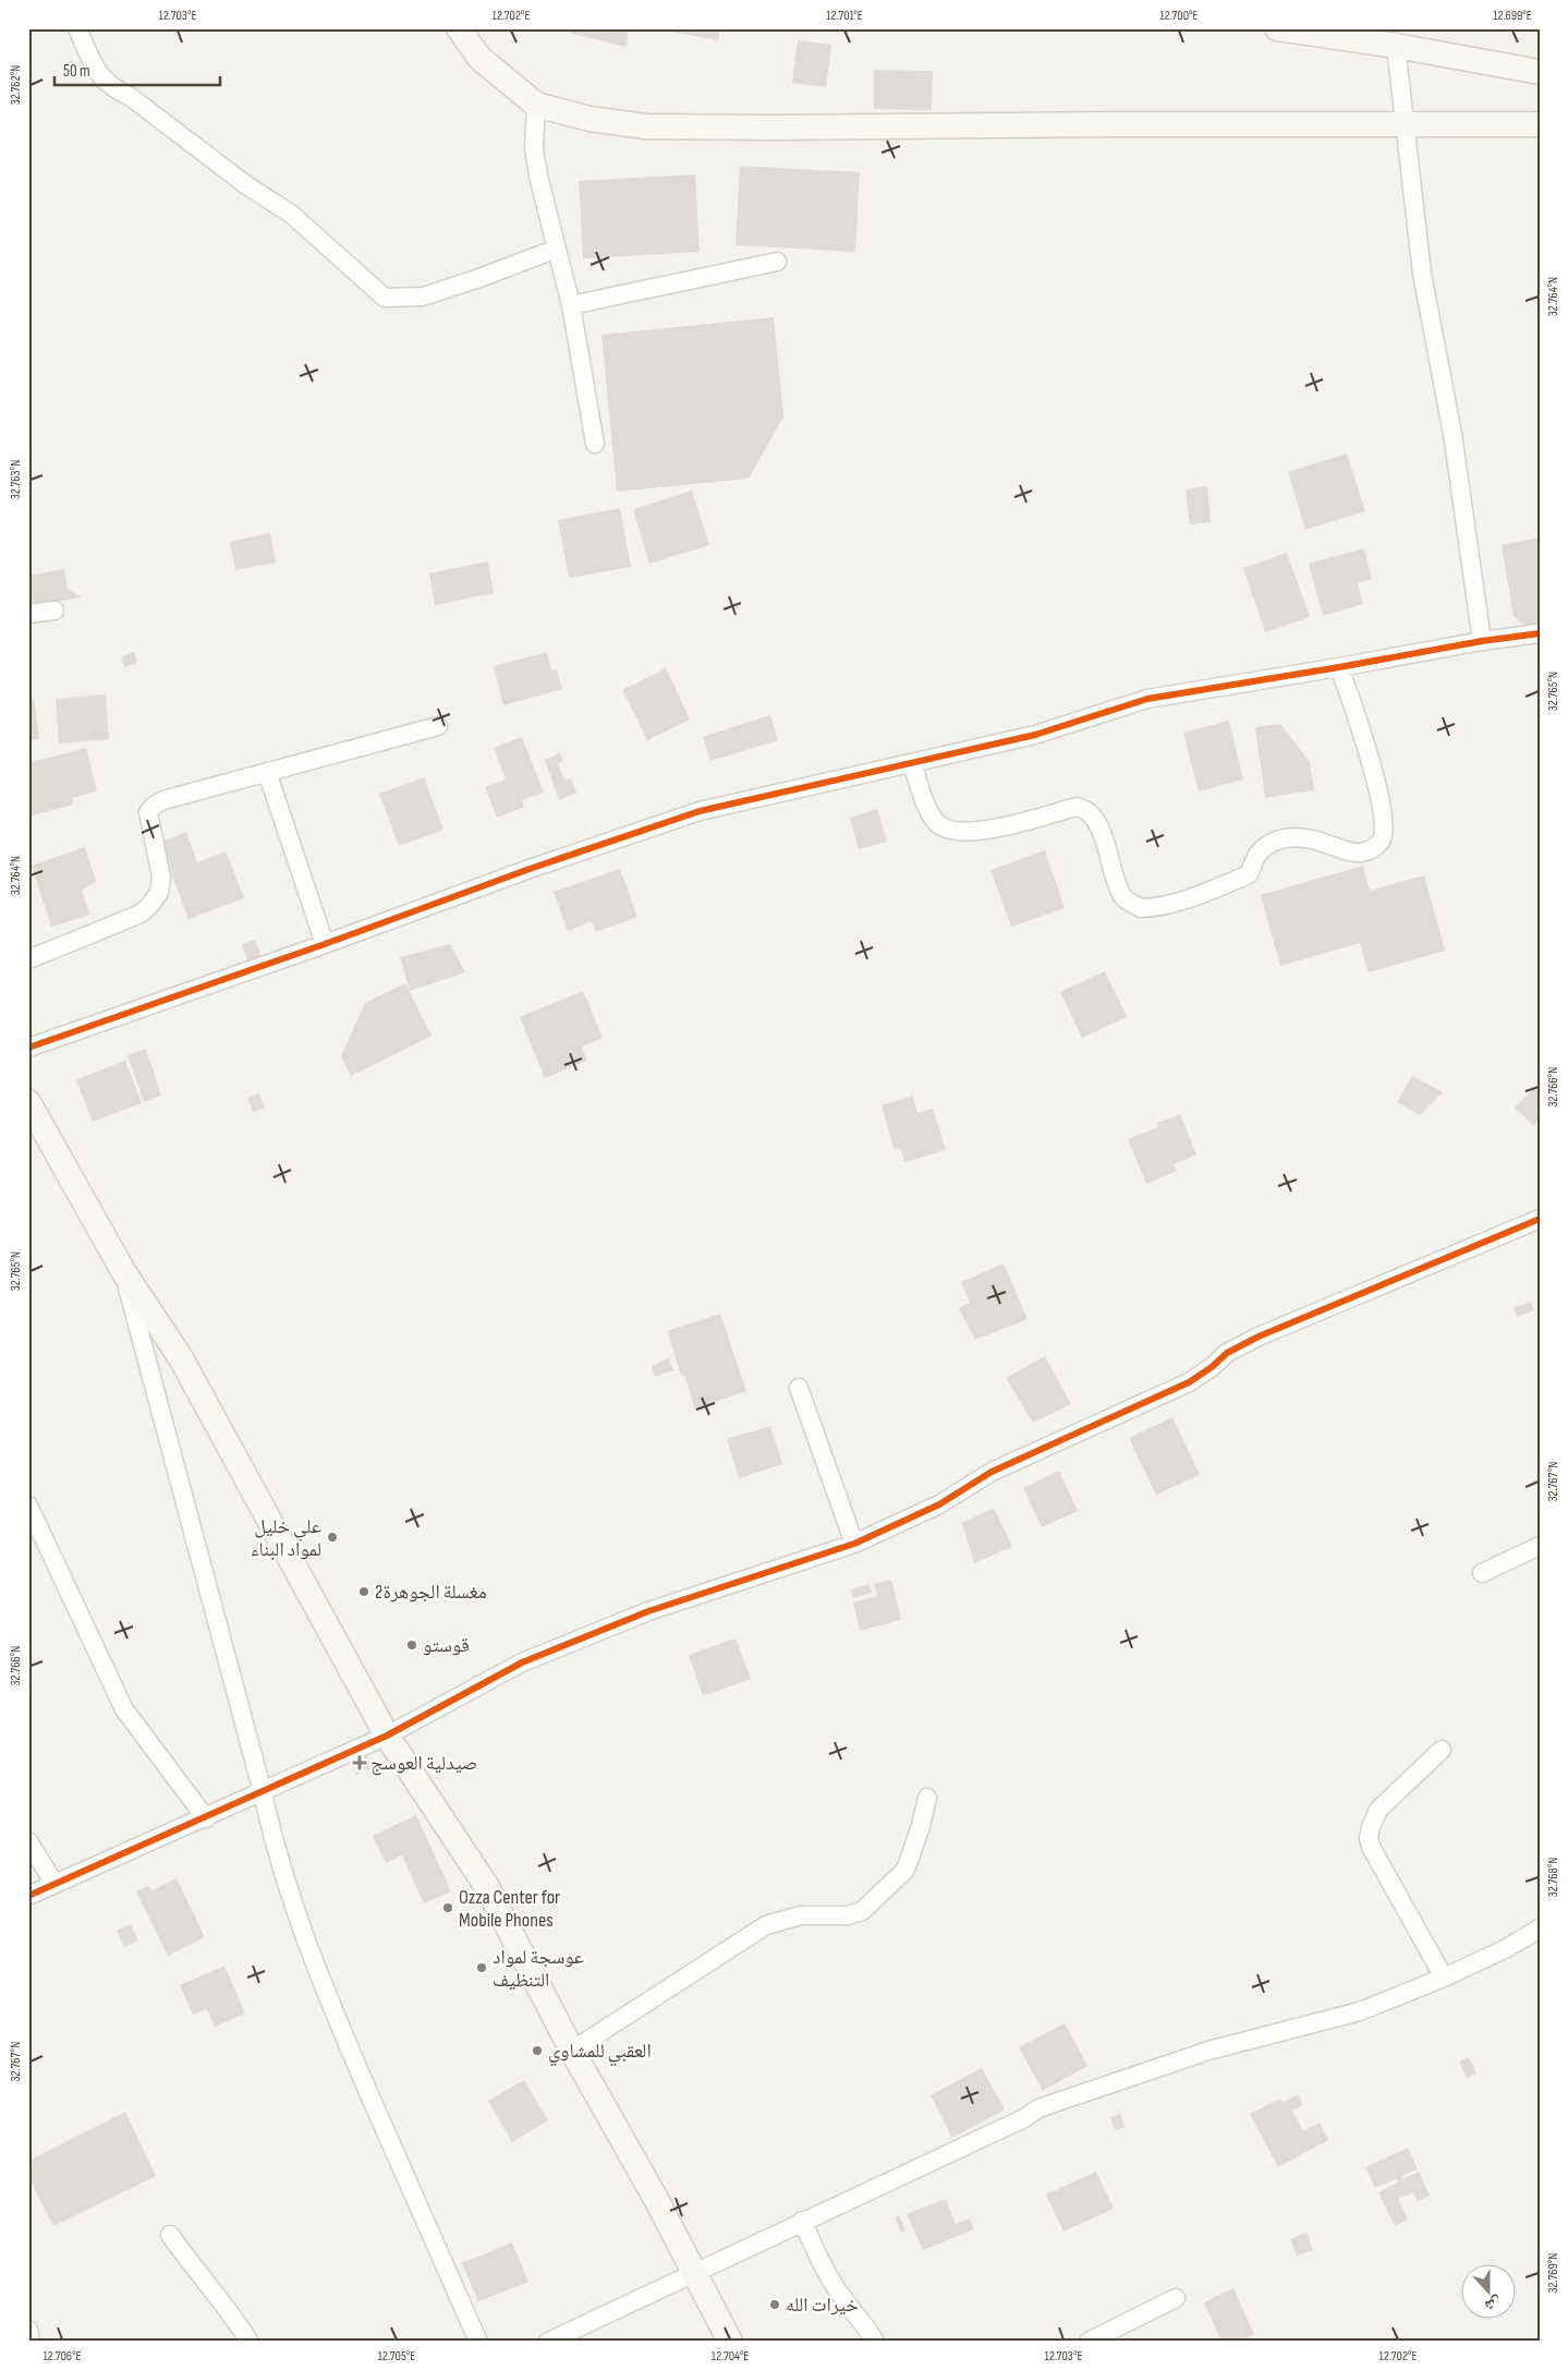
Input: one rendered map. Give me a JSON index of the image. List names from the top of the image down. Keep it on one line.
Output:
{"places":{"other":["علي خليل لمواد البناء","مغسلة الجوهرة2","قوستو","Ozza Center for Mobile Phones","عوسجة لمواد التنظيف","العقبي للمشاوي","خيرات الله"],"health":["صيدلية العوسج"]},"scale_bar":"50 m","north":"bottom","coordinates":["12.703°E","12.702°E","12.701°E","12.700°E","12.699°E","32.762°N","32.764°N","32.763°N","32.765°N","32.766°N","32.767°N","32.768°N","32.769°N","12.706°E","12.705°E","12.704°E"]}
